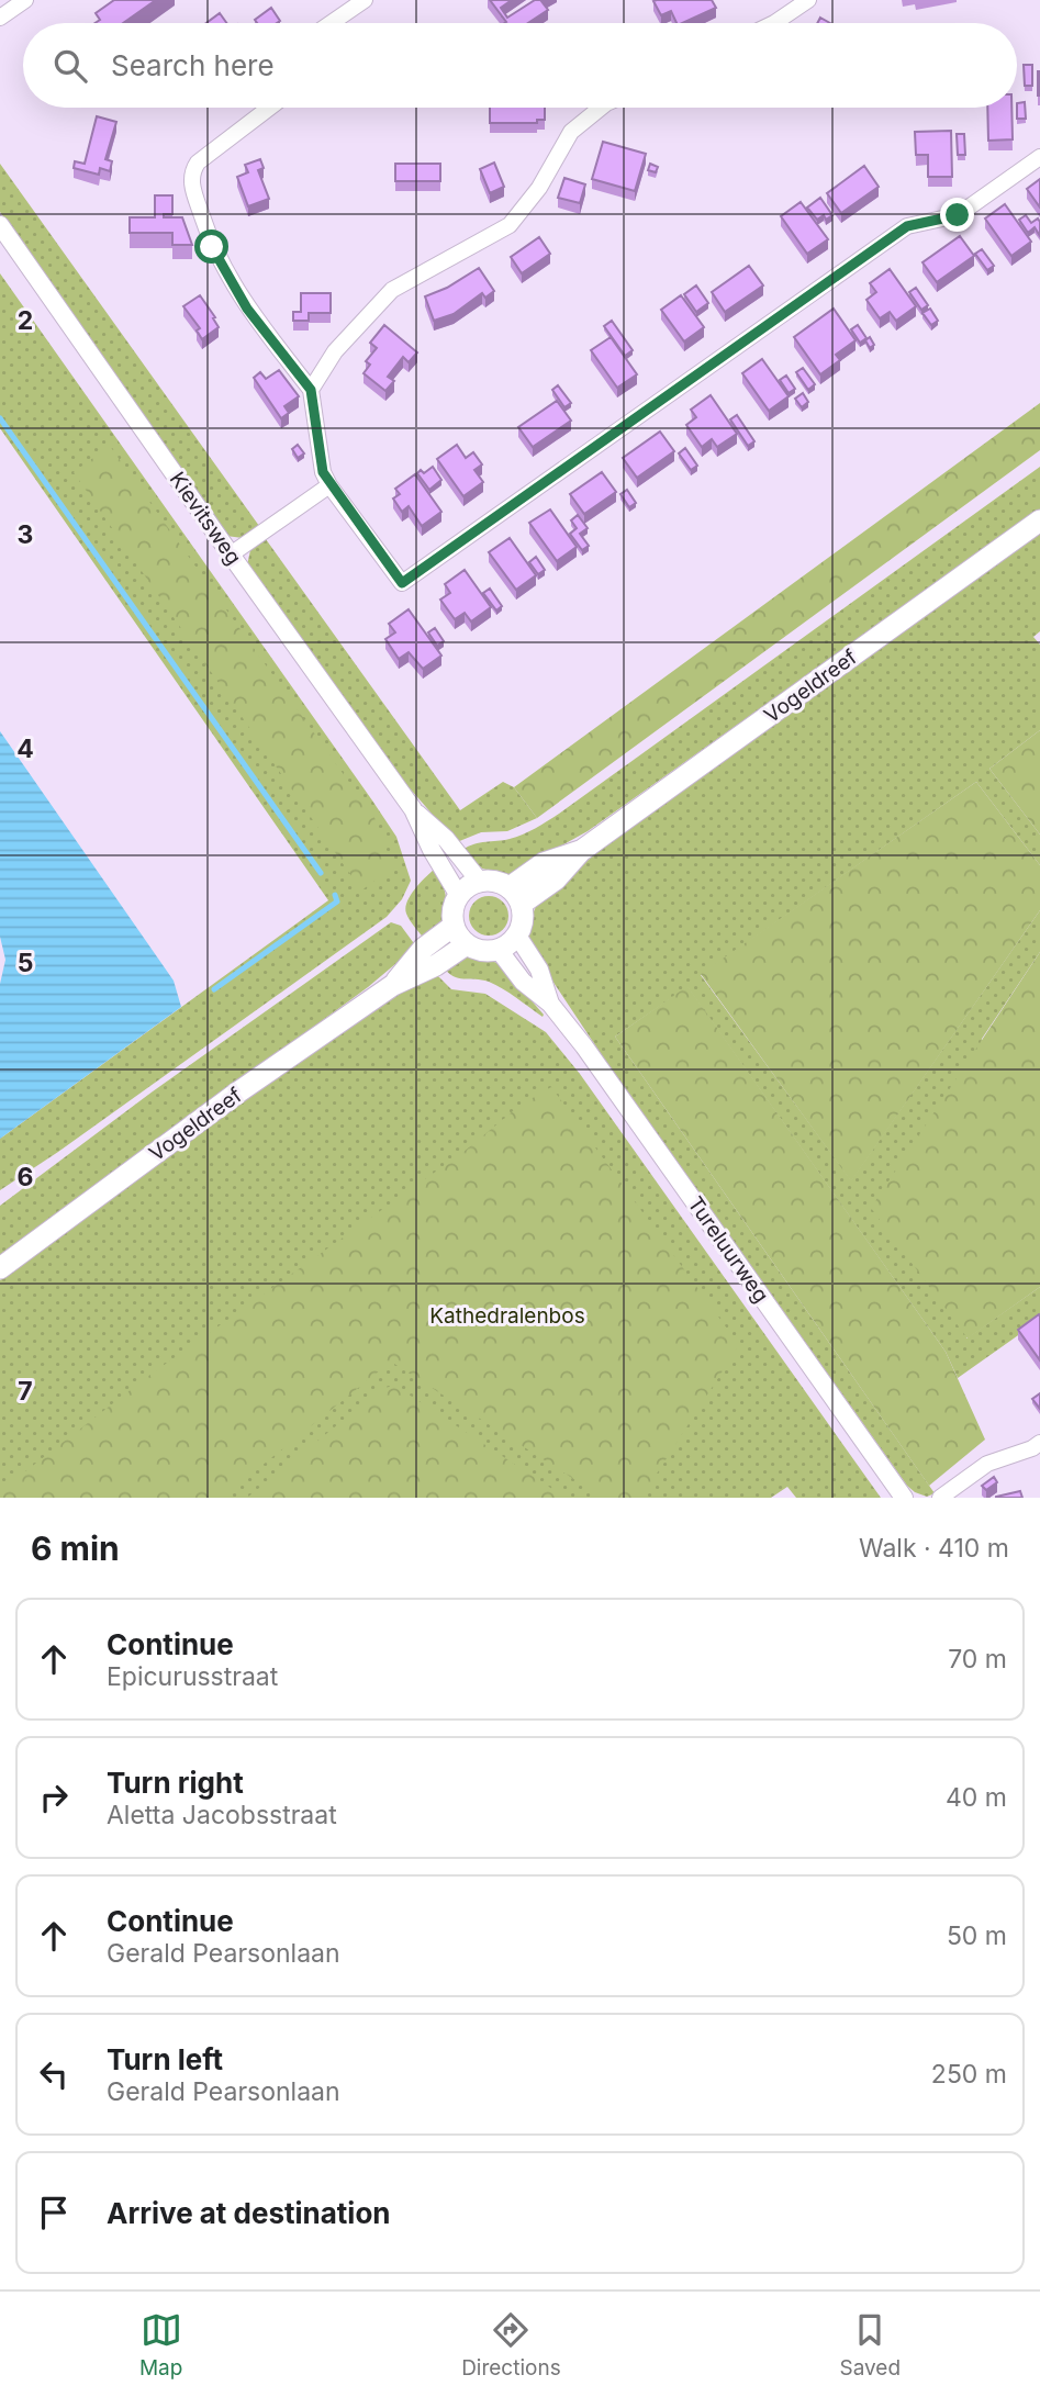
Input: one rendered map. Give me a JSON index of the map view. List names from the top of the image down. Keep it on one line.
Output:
{"streets":{"main road":["Vogeldreef"],"street":["Kievitsweg","Tureluurweg"]},"crossings":[["Kievitsweg","Vogeldreef"],["Kievitsweg","Tureluurweg"],["Vogeldreef","Tureluurweg"]],"parks":["Kathedralenbos"],"page":{"search":"Search here","heading":["6 min","Walk · 410 m"],"list":[["Continue","Epicurusstraat","70 m"],["Turn right","Aletta Jacobsstraat","40 m"],["Continue","Gerald Pearsonlaan","50 m"],["Turn left","Gerald Pearsonlaan","250 m"],"Arrive at destination"],"nav":["Map","Directions","Saved"]},"grid":{"rows":["2","3","4","5","6","7"]}}
